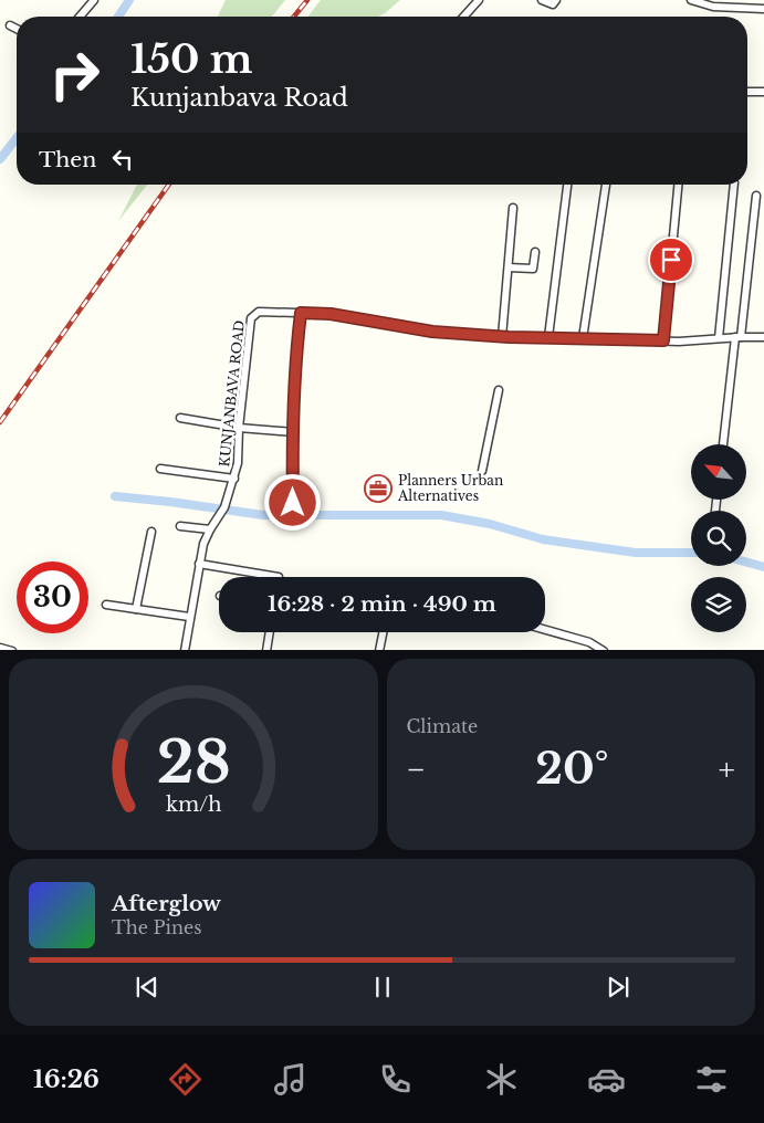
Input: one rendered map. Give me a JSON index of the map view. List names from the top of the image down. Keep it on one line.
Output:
{"streets":{"street":["KUNJANBAVA ROAD"]},"places":{"office":["Planners Urban Alternatives"]},"north":"top left","page":{"turn":["150 m","Kunjanbava Road"],"then":"Then","limit":"30","trip":"16:28 · 2 min · 490 m","tile":"Climate","heat":["−","20°","+"],"song":["Afterglow","The Pines"],"tabs":"16:26","gauge":["28","km/h"]}}
